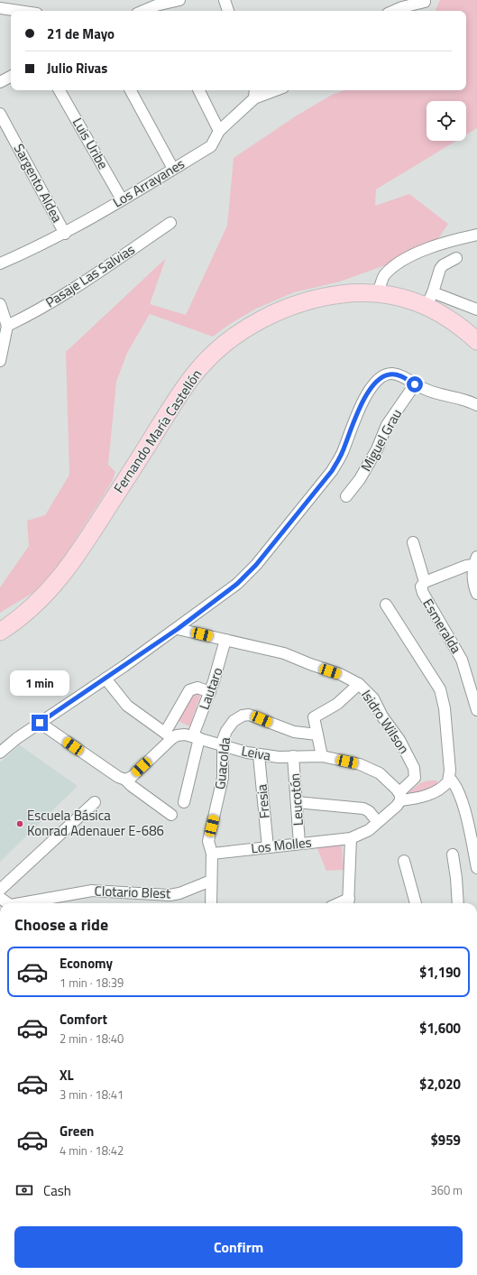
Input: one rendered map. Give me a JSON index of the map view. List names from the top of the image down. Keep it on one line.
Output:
{"streets":{"main road":["Fernando María Castellón"],"street":["Luis Uribe","Sargento Aldea","Los Arrayanes","Pasaje Las Salvias","Miguel Grau","Esmeralda","Lautaro","Isidro Wilson","Leiva","Guacolda","Leucotón","Fresia","Los Molles","Clotario Blest"]},"crossings":[["Luis Uribe","Los Arrayanes"],["Sargento Aldea","Los Arrayanes"],["Lautaro","Isidro Wilson"],["Lautaro","Leiva"],["Isidro Wilson","Leiva"],["Isidro Wilson","Los Molles"],["Leiva","Guacolda"],["Leiva","Leucotón"],["Leiva","Fresia"],["Guacolda","Los Molles"],["Guacolda","Clotario Blest"],["Leucotón","Los Molles"],["Fresia","Los Molles"]],"places":["Escuela Básica Konrad Adenauer E-686"],"page":{"banner":["21 de Mayo","Julio Rivas"],"bubble":"1 min","heading":"Choose a ride","list":[{"name":"Economy","note":"1 min · 18:39","value":"$1,190"},{"name":"Comfort","note":"2 min · 18:40","value":"$1,600"},{"name":"XL","note":"3 min · 18:41","value":"$2,020"},{"name":"Green","note":"4 min · 18:42","value":"$959"}],"pay":["Cash","360 m"],"buttons":"Confirm"}}
